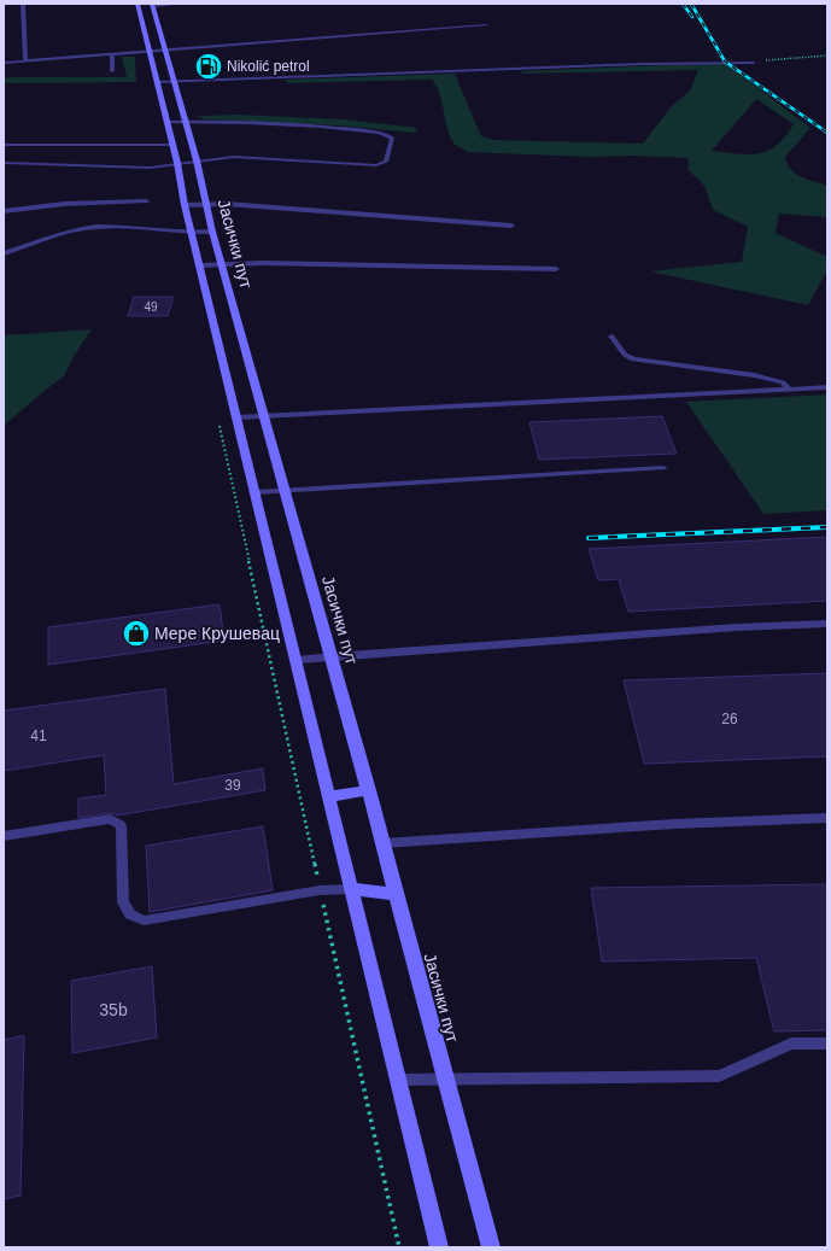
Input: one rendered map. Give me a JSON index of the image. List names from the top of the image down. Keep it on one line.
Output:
{"streets":{"main road":["Јасички пут"]},"places":{"fuel station":["Nikolić petrol"],"shop":["Мере Крушевац"]},"house_numbers":["49","26","41","39","35b"]}
